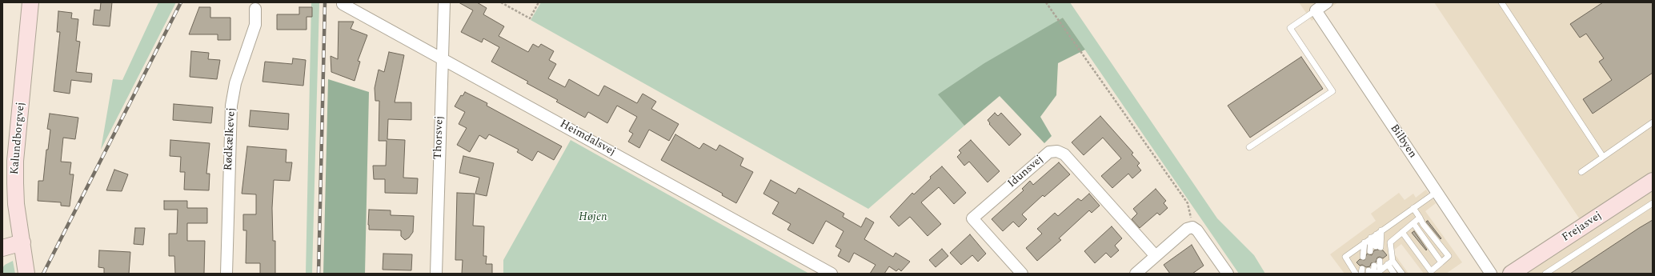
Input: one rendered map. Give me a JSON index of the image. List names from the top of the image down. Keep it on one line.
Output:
{"streets":{"street":["Thorsvej","Kalundborgvej","Heimdalsvej","Rødkælkevej","Bilbyen","Idunsvej","Frejasvej"]},"crossings":[["Thorsvej","Heimdalsvej"]],"parks":["Højen"]}
